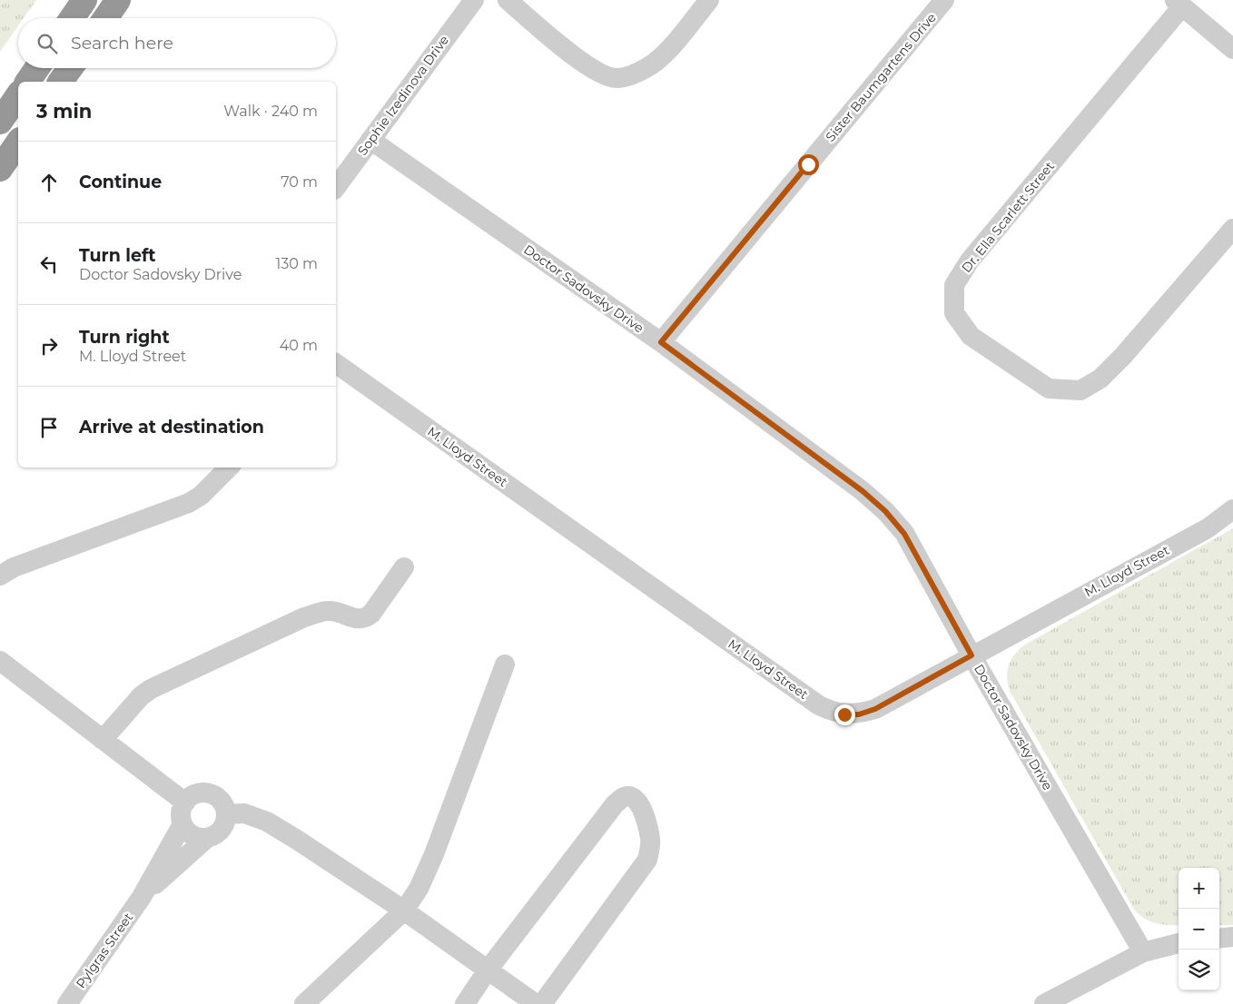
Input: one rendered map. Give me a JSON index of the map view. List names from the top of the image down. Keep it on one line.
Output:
{"streets":{"street":["Sister Baumgartens Drive","Sophie Izedinova Drive","Dr. Ella Scarlett Street","Doctor Sadovsky Drive","M. Lloyd Street","Pylgras Street"]},"crossings":[["Sister Baumgartens Drive","Doctor Sadovsky Drive"],["Sophie Izedinova Drive","Doctor Sadovsky Drive"],["Doctor Sadovsky Drive","M. Lloyd Street"]],"page":{"search":"Search here","heading":["3 min","Walk · 240 m"],"list":[["Continue","70 m"],["Turn left","Doctor Sadovsky Drive","130 m"],["Turn right","M. Lloyd Street","40 m"],"Arrive at destination"],"map_buttons":["+","−"]}}
